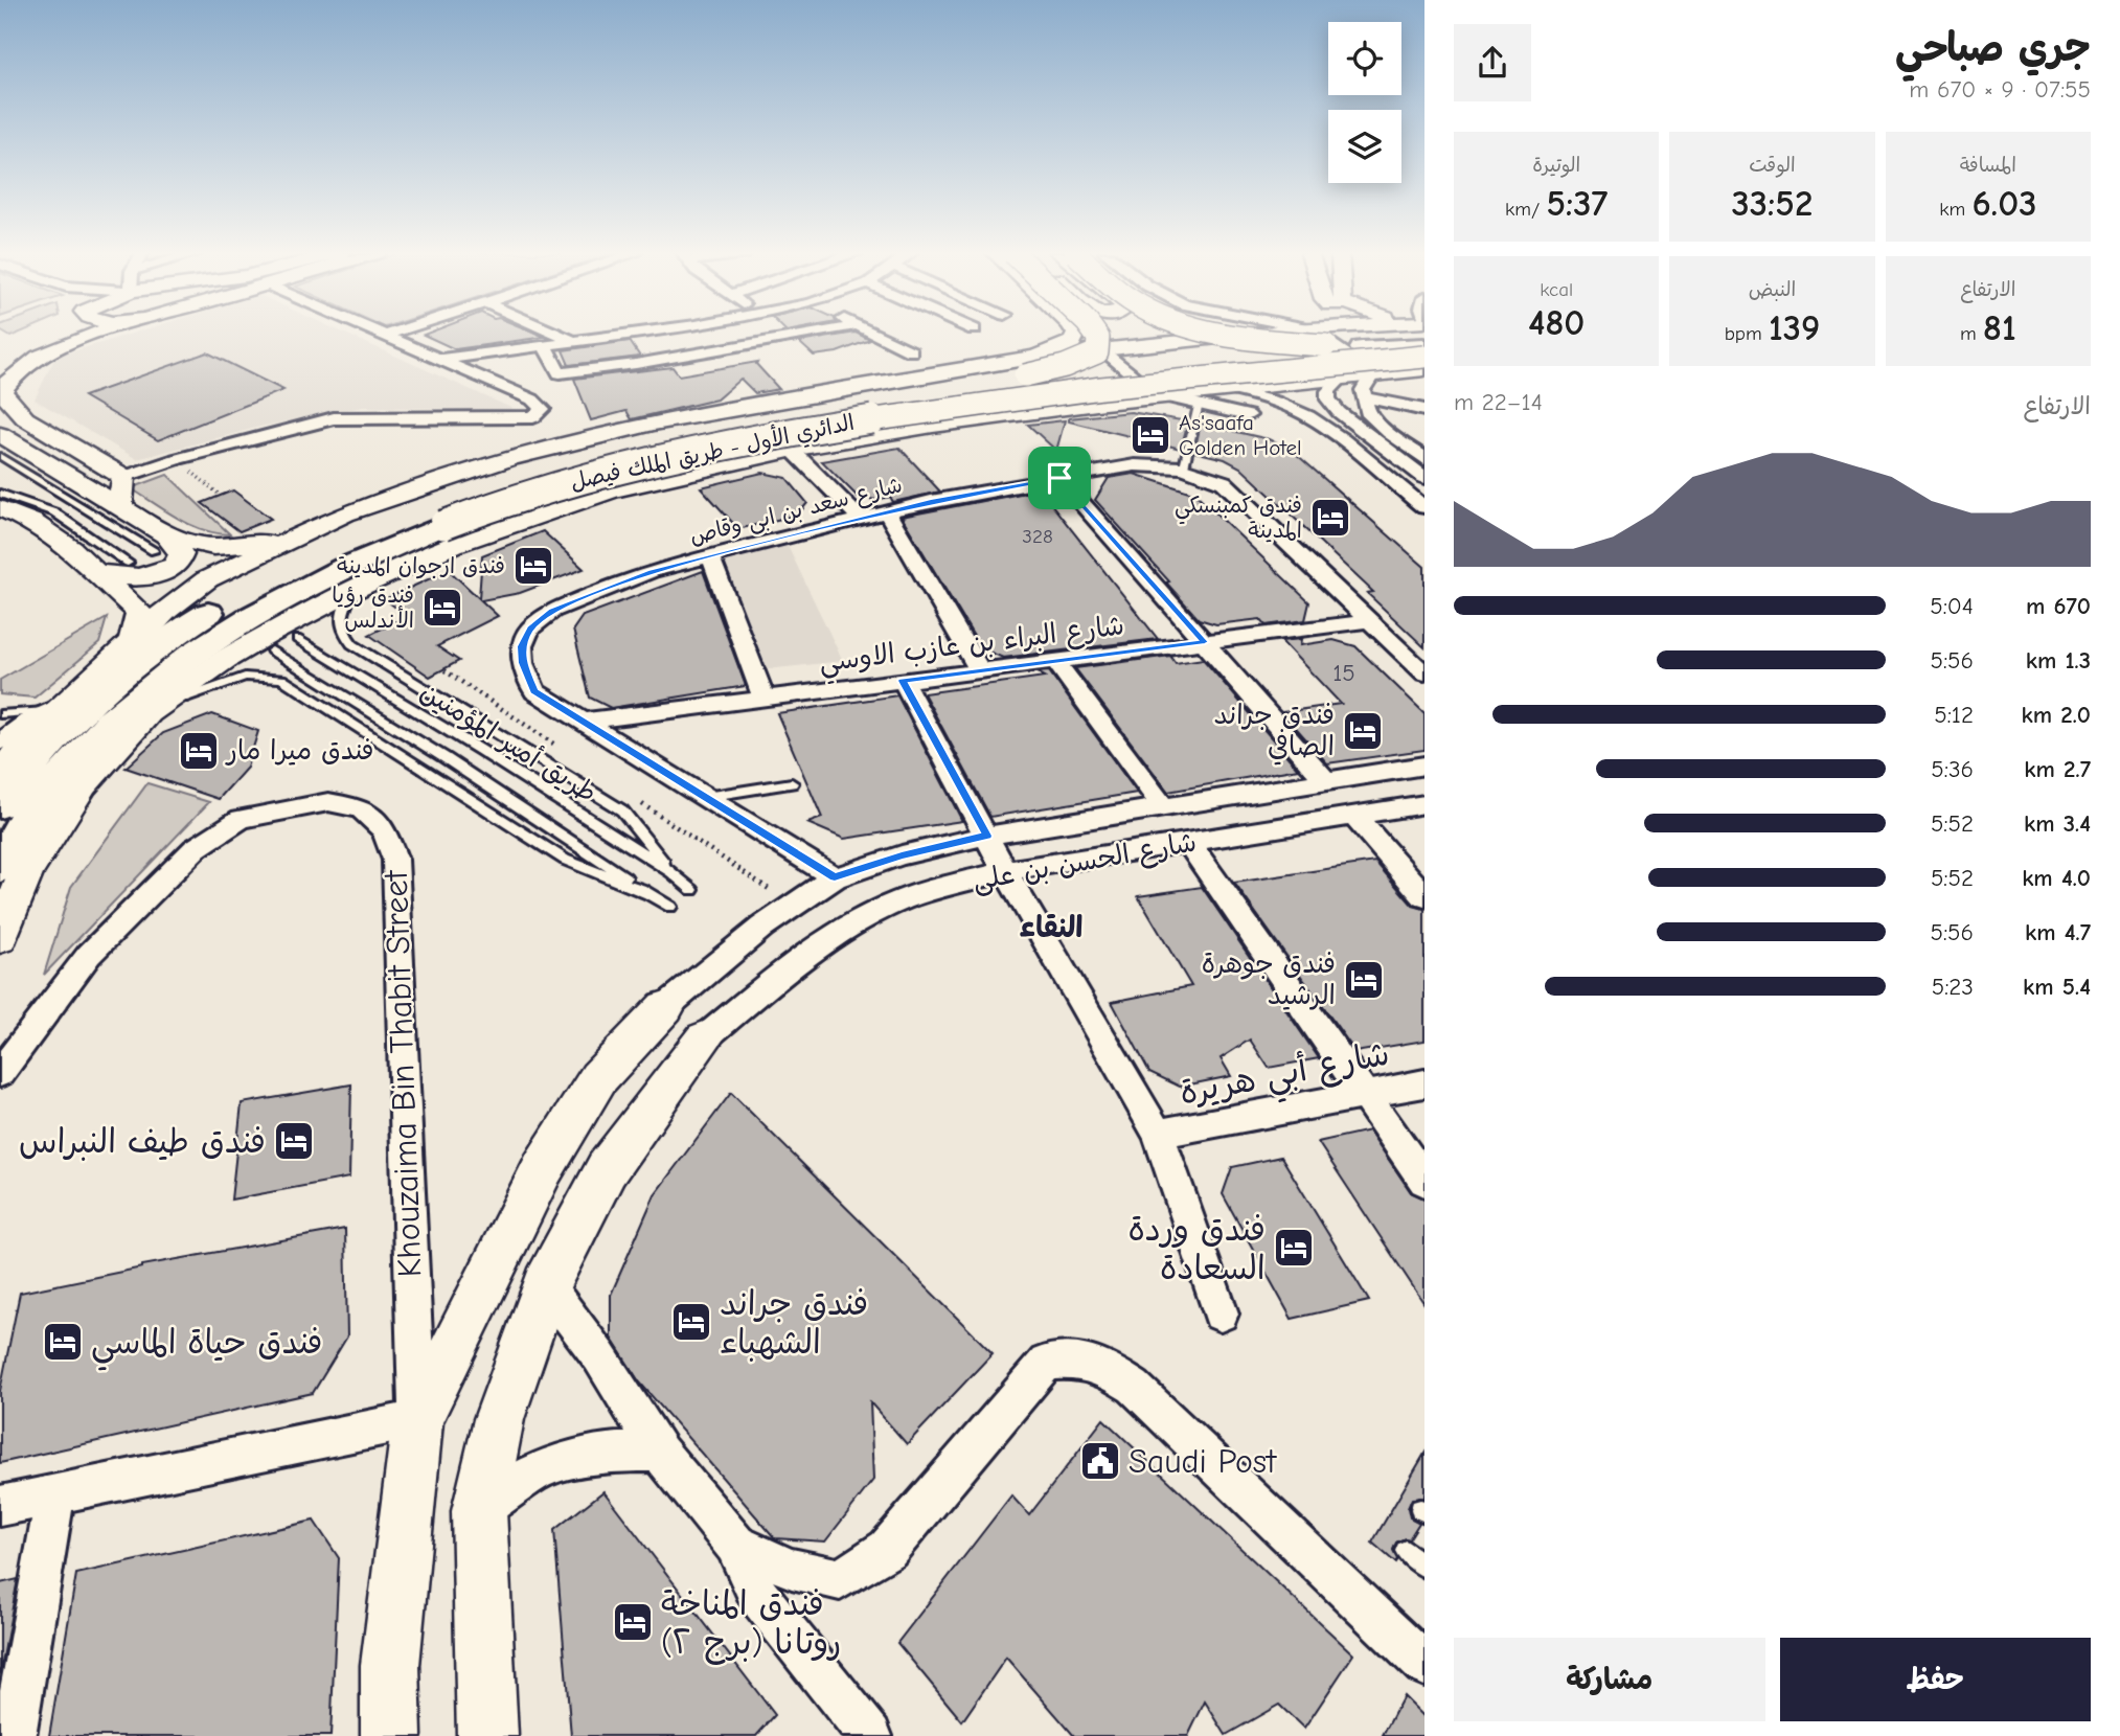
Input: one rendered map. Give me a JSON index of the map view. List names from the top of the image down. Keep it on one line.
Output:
{"streets":{"highway":["الدائري الأول - طريق الملك فيصل"],"main road":["شارع الحسن بن على","Khouzaima Bin Thabit Street"],"street":["شارع سعد بن ابى وقاص","شارع البراء بن عازب الاوسي","شارع أبي هريرة"],"lane":["طريق أمير المؤمنين"]},"crossings":[["الدائري الأول - طريق الملك فيصل","شارع سعد بن ابى وقاص"],["شارع سعد بن ابى وقاص","شارع البراء بن عازب الاوسي"],["شارع سعد بن ابى وقاص","شارع الحسن بن على"],["شارع الحسن بن على","Khouzaima Bin Thabit Street"]],"districts":["النقاء"],"places":{"hotel":["As'saafa Golden Hotel","فندق كمبنسكي المدينة","فندق ارجوان المدينة","فندق رؤيا الأندلس","فندق جراند الصافي","فندق ميرا مار","فندق جوهرة الرشيد","فندق طيف النبراس","فندق وردة السعادة","فندق جراند الشهباء","فندق حياة الماسي","فندق المناخة روتانا (برج ٢)"],"public building":["Saudi Post"]},"house_numbers":["328","15"],"page":{"heading":["جري صباحي","07:55 · 9 × 670 m"],"stats":[["المسافة","6.03 km"],["الوقت","33:52"],["الوتيرة","5:37 /km"],["الارتفاع","81 m"],["النبض","139 bpm"],["kcal","480"]],"chart":["الارتفاع","14–22 m"],"list":[{"name":"670 m","note":"5:04"},{"name":"1.3 km","note":"5:56"},{"name":"2.0 km","note":"5:12"},{"name":"2.7 km","note":"5:36"},{"name":"3.4 km","note":"5:52"},{"name":"4.0 km","note":"5:52"},{"name":"4.7 km","note":"5:56"},{"name":"5.4 km","note":"5:23"}],"buttons":["حفظ","مشاركة"]}}
